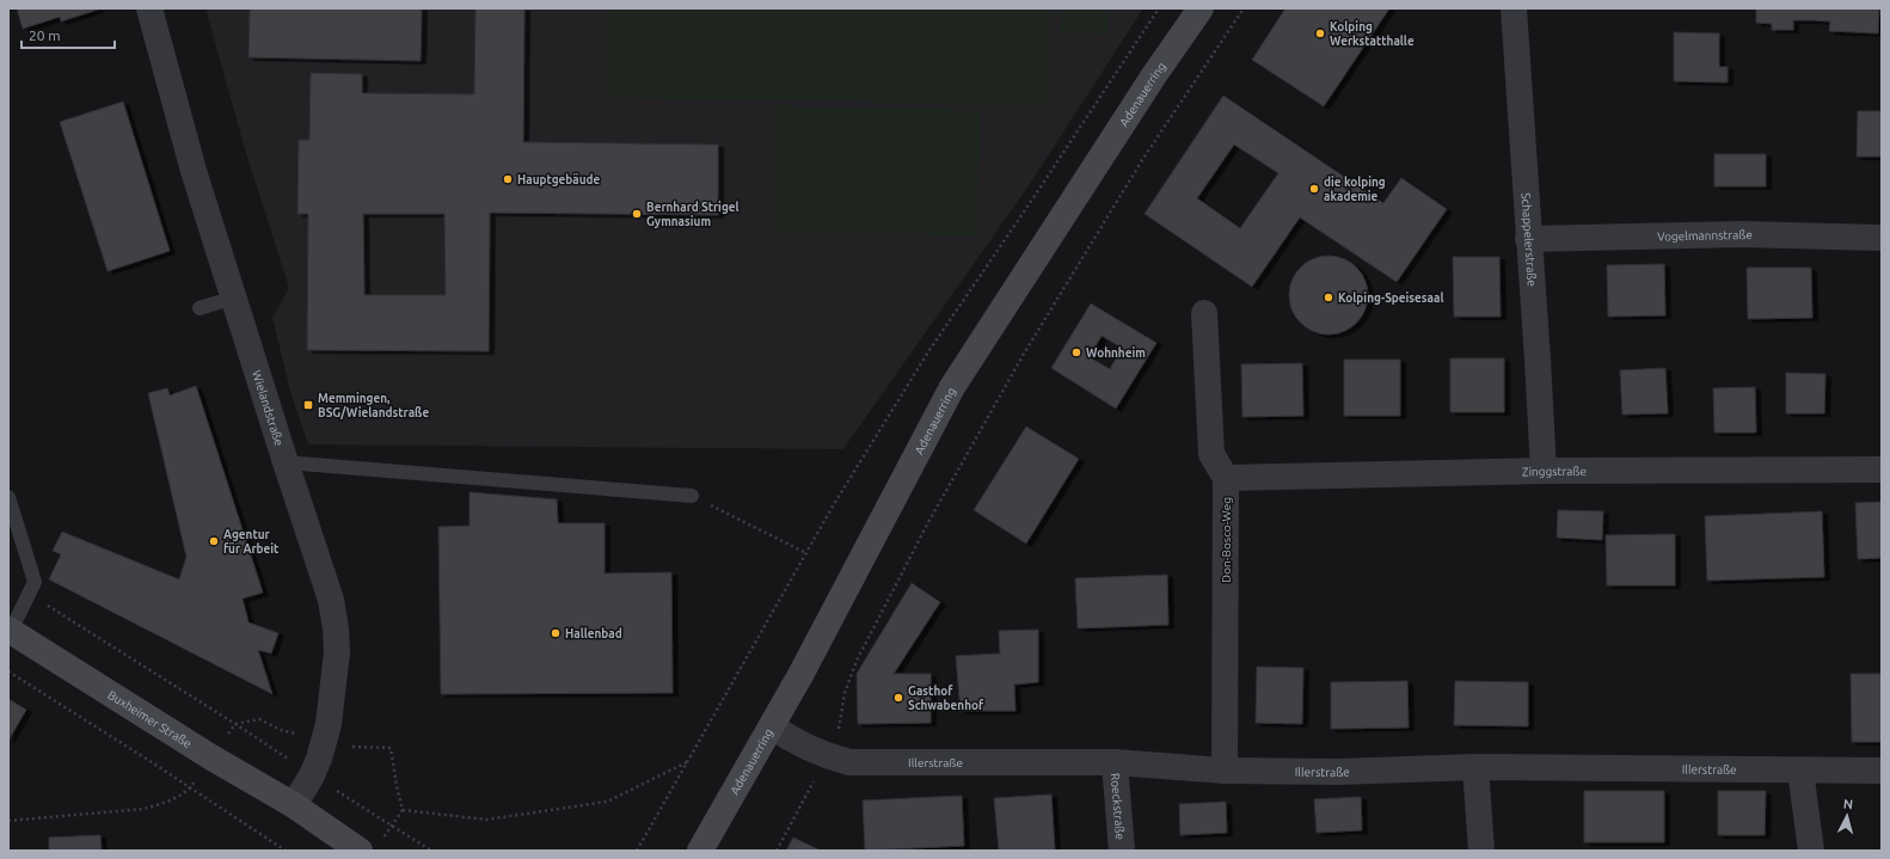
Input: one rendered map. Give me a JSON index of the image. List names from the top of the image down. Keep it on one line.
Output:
{"streets":{"main road":["Adenauerring","Buxheimer Straße"],"street":["Vogelmannstraße","Schappelerstraße","Wielandstraße","Zinggstraße","Don-Bosco-Weg","Illerstraße","Roeckstraße"]},"crossings":[["Adenauerring","Illerstraße"],["Vogelmannstraße","Schappelerstraße"],["Schappelerstraße","Zinggstraße"],["Wielandstraße","Buxheimer Straße"],["Zinggstraße","Don-Bosco-Weg"],["Don-Bosco-Weg","Illerstraße"],["Illerstraße","Roeckstraße"]],"places":{"other":["Kolping Werkstatthalle","Hauptgebäude","die kolping akademie","Bernhard Strigel Gymnasium","Kolping-Speisesaal","Wohnheim","Agentur für Arbeit","Hallenbad","Gasthof Schwabenhof"],"transit":["Memmingen, BSG/Wielandstraße"]},"scale_bar":"20 m","north":"top"}
